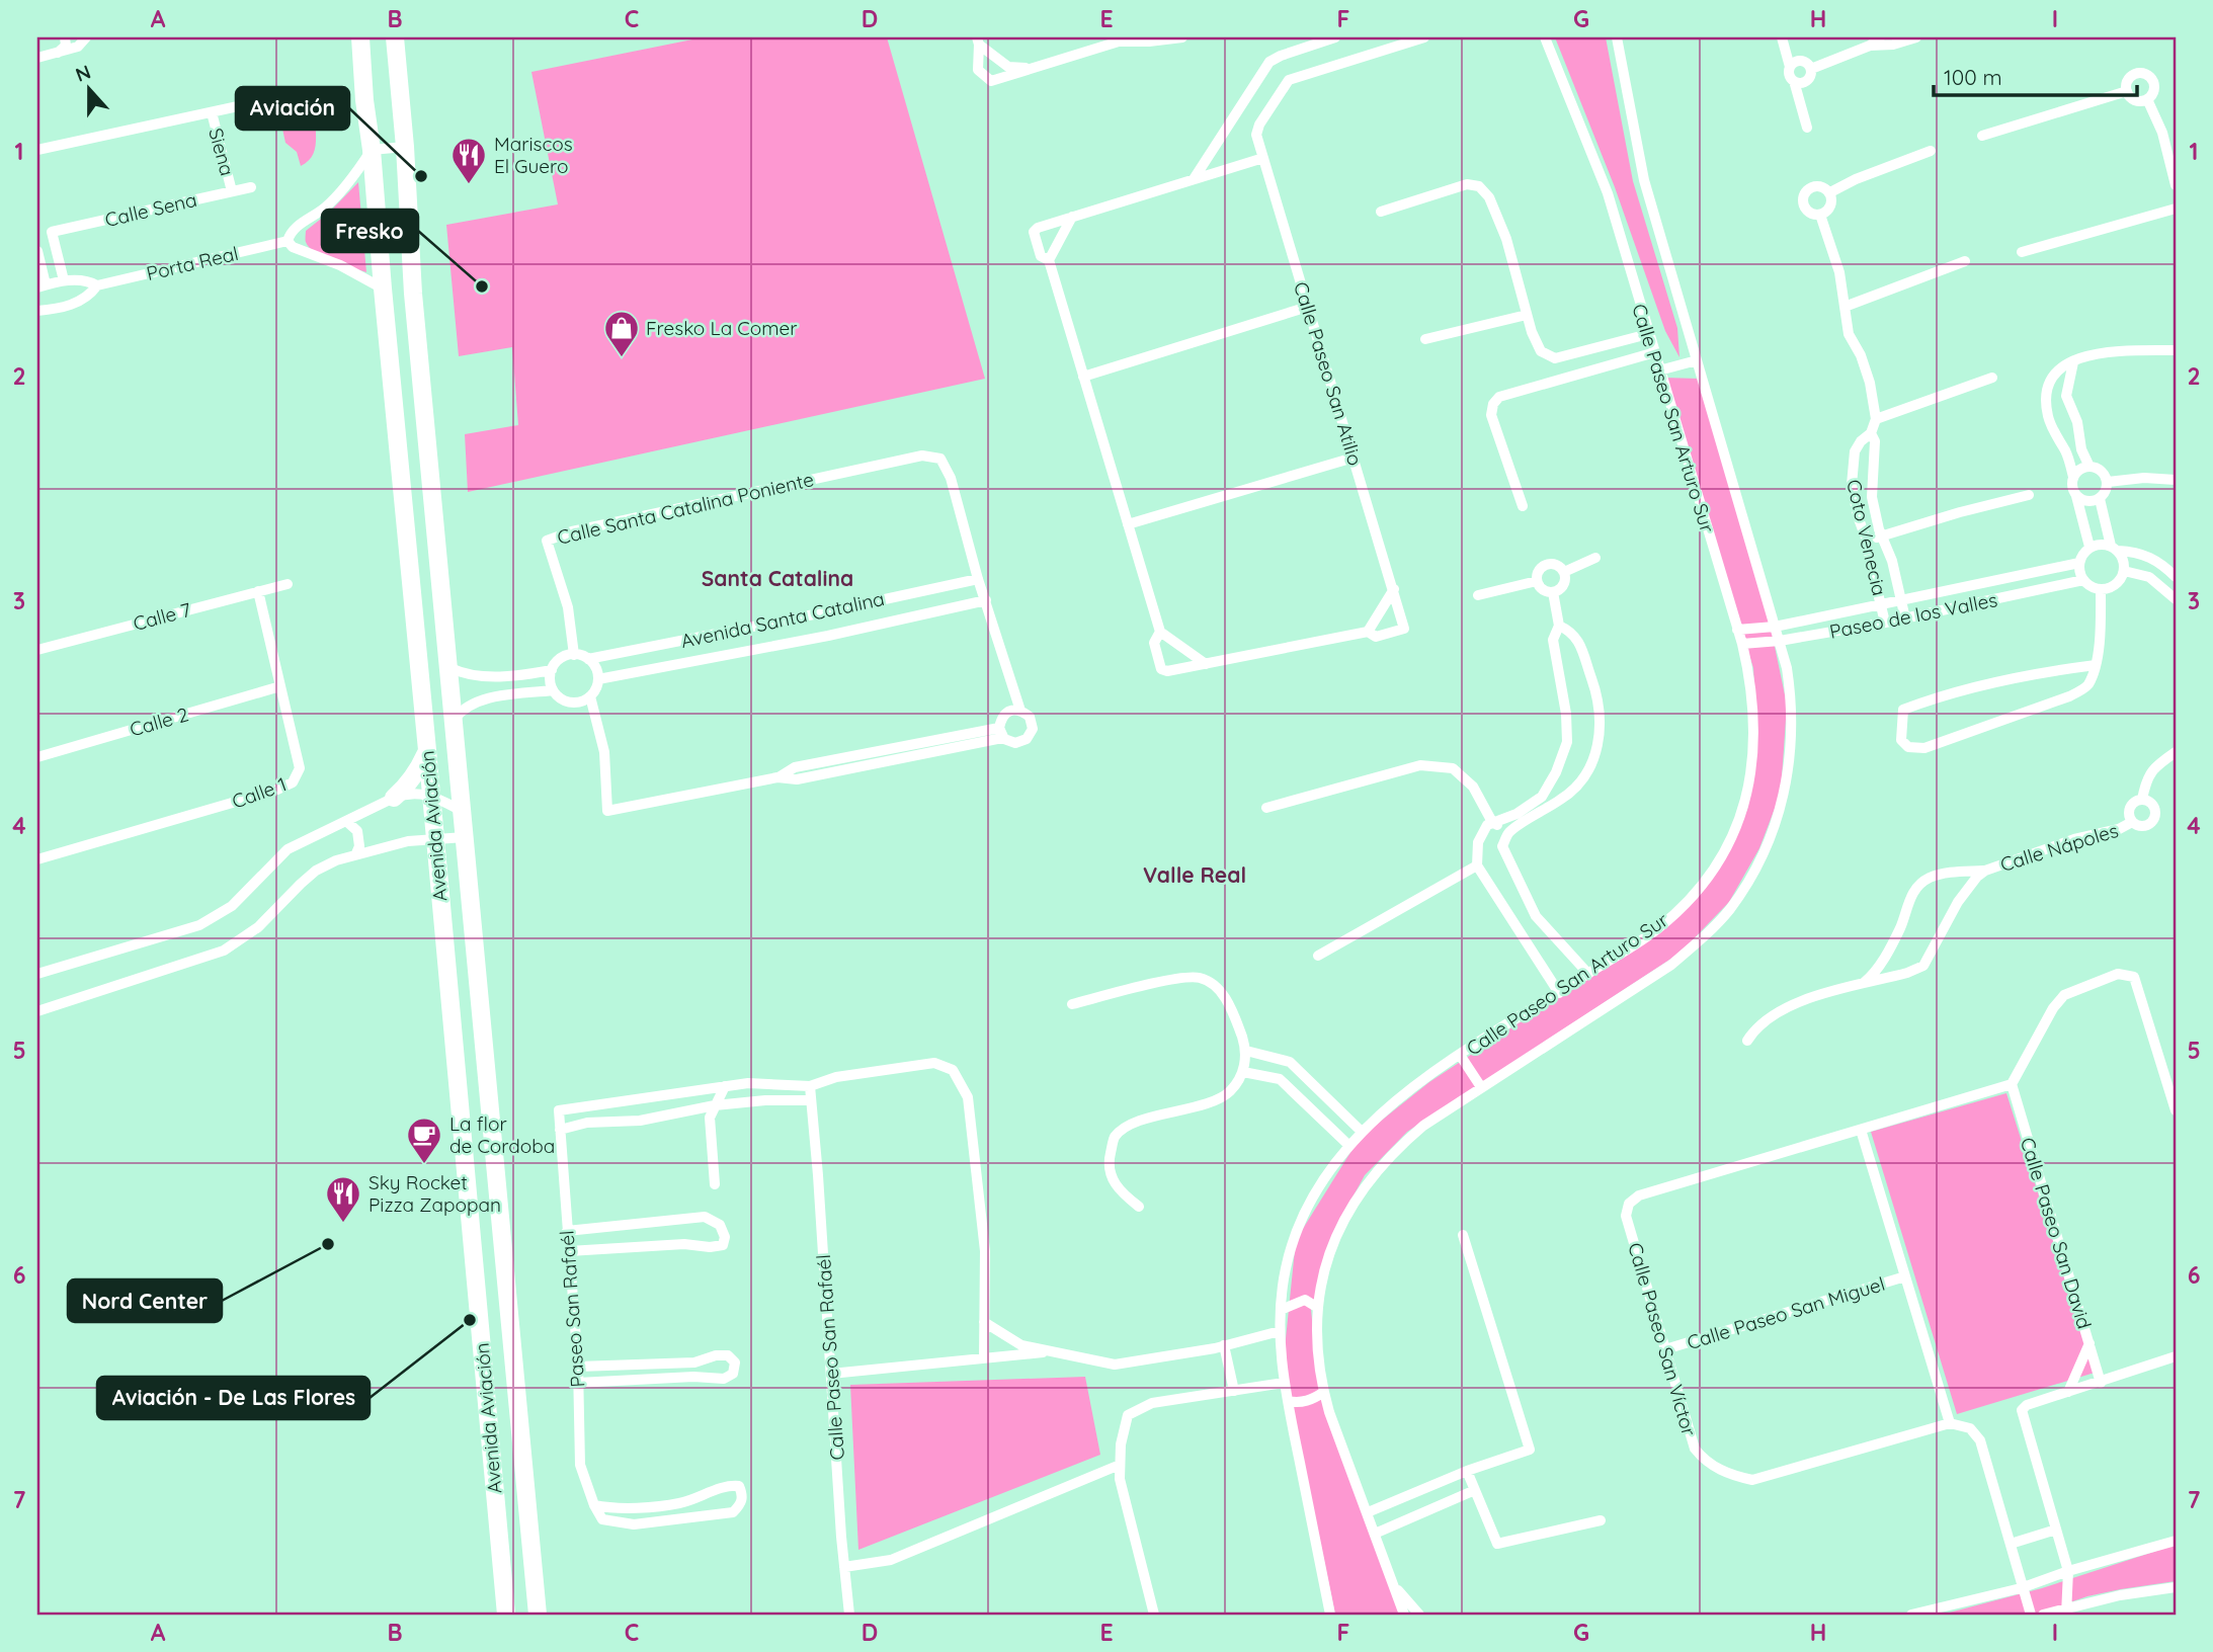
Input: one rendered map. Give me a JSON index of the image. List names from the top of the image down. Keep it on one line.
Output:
{"streets":{"main road":["Avenida Aviación"],"street":["Siena","Calle Sena","Porta Real","Calle Paseo San Atilio","Calle Paseo San Arturo Sur","Calle Santa Catalina Poniente","Coto Venecia","Paseo de los Valles","Calle 7","Avenida Santa Catalina","Calle 2","Calle 1","Calle Nápoles","Calle Paseo San David","Paseo San Rafaél","Calle Paseo San Miguel","Calle Paseo San Víctor","Calle Paseo San Rafaél"]},"crossings":[["Siena","Calle Sena"],["Calle Sena","Porta Real"],["Calle Paseo San Arturo Sur","Paseo de los Valles"],["Calle Santa Catalina Poniente","Avenida Santa Catalina"],["Coto Venecia","Paseo de los Valles"],["Calle 7","Calle 1"],["Calle 2","Calle 1"],["Calle Paseo San David","Calle Paseo San Víctor"],["Calle Paseo San Miguel","Calle Paseo San Víctor"]],"districts":["Santa Catalina","Valle Real"],"places":{"other":["Aviación","Fresko","Nord Center","Aviación - De Las Flores"],"restaurant":["Mariscos El Guero","Sky Rocket Pizza Zapopan"],"shop":["Fresko La Comer"],"cafe":["La flor de Cordoba"]},"scale_bar":"100 m","north":"top","grid":{"columns":["A","B","C","D","E","F","G","H","I"],"rows":["1","2","3","4","5","6","7"]}}
